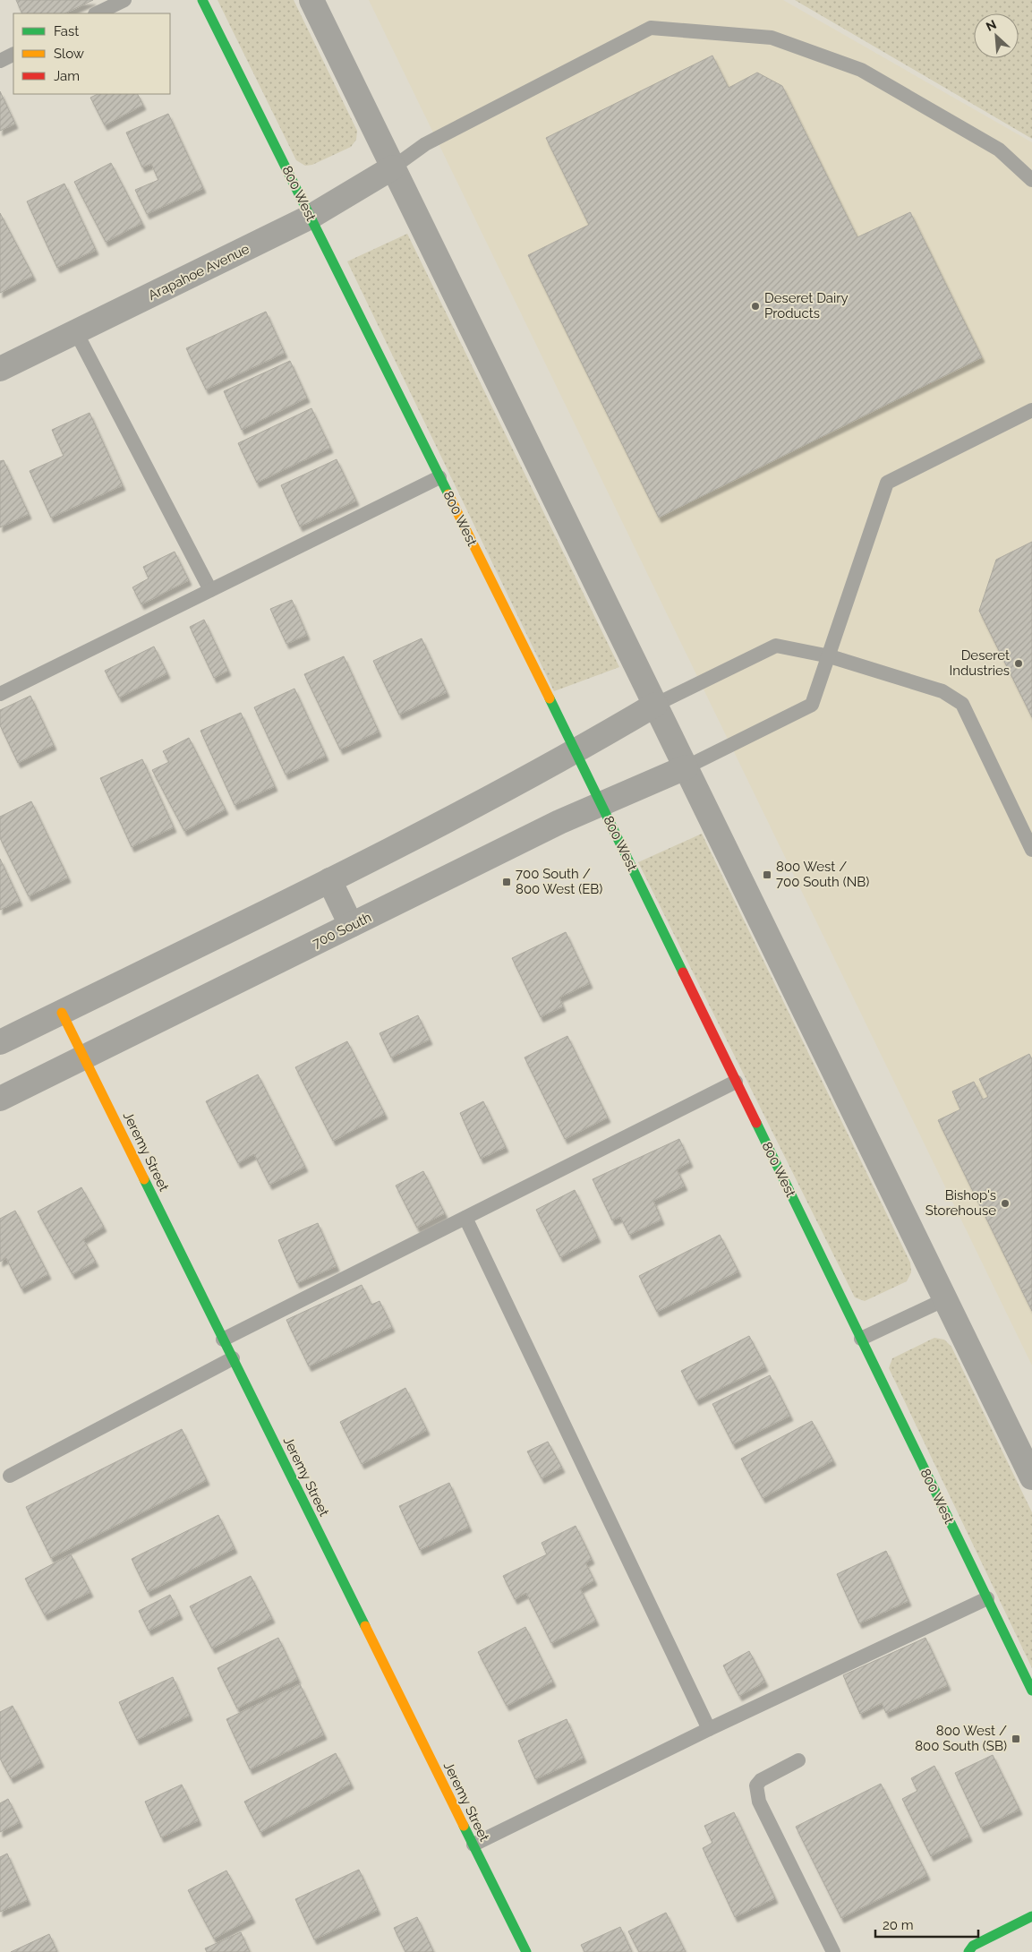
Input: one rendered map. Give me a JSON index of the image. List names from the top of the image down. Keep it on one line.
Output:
{"streets":{"street":["800 West","Arapahoe Avenue","700 South","Jeremy Street"]},"crossings":[["800 West","Arapahoe Avenue"],["800 West","700 South"],["700 South","Jeremy Street"]],"places":{"other":["Deseret Dairy Products","Deseret Industries","Bishop's Storehouse"],"transit":["800 West / 700 South (NB)","700 South / 800 West (EB)","800 West / 800 South (SB)"]},"legend":["Fast","Slow","Jam"],"scale_bar":"20 m","north":"top left"}
